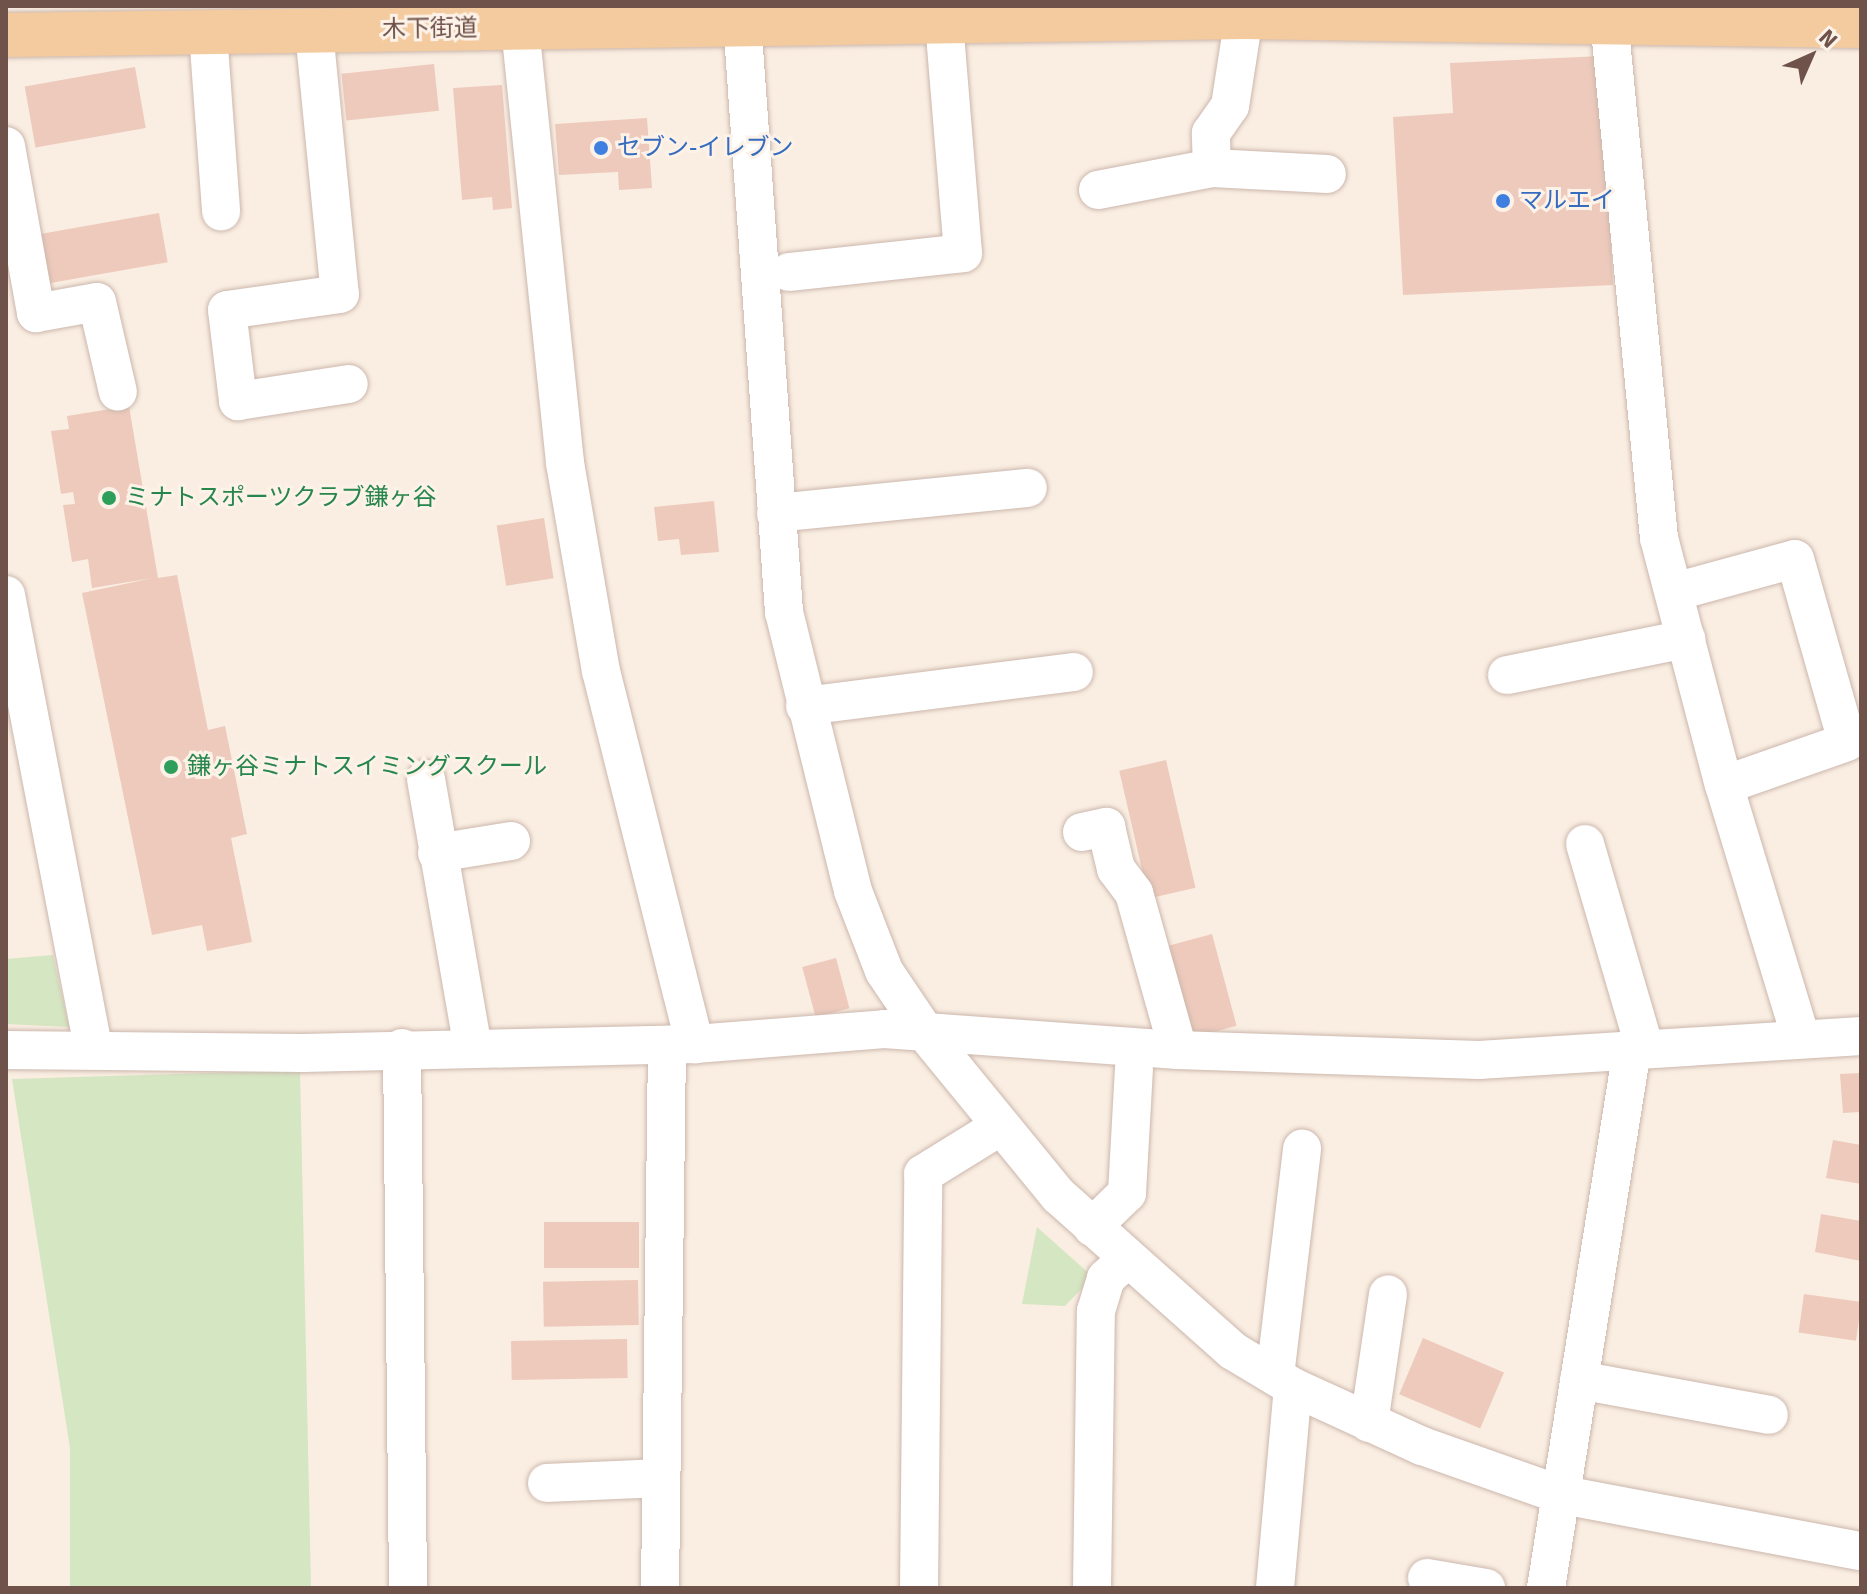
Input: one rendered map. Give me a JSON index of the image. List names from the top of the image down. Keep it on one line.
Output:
{"streets":{"main road":["木下街道"]},"places":["セブン-イレブン","マルエイ","ミナトスポーツクラブ鎌ヶ谷","鎌ヶ谷ミナトスイミングスクール"],"north":"top right"}
